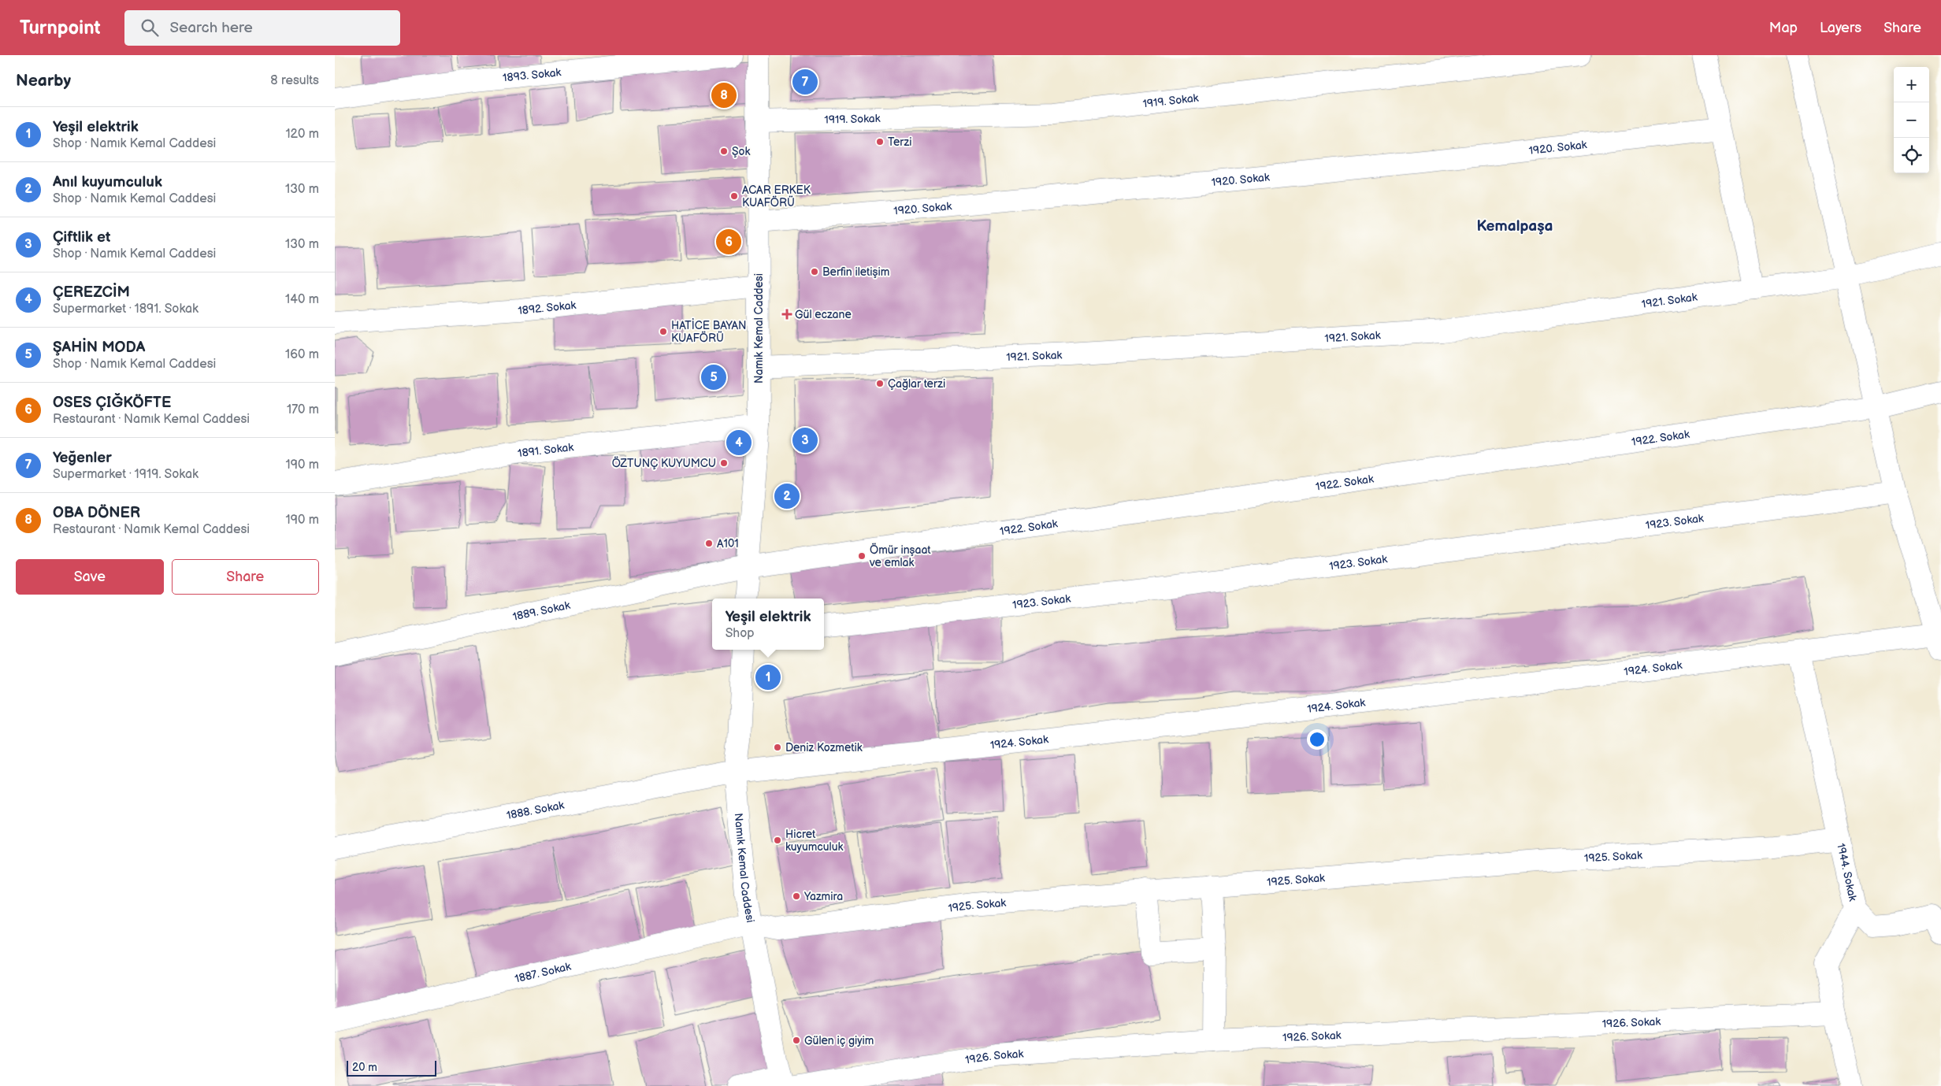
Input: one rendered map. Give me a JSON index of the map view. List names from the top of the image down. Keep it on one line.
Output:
{"streets":{"street":["1893. Sokak","1919. Sokak","1920. Sokak","1921. Sokak","1892. Sokak","Namık Kemal Caddesi","1922. Sokak","1891. Sokak","1923. Sokak","1889. Sokak","1924. Sokak","1888. Sokak","1925. Sokak","1944. Sokak","1887. Sokak","1926. Sokak"]},"crossings":[["1919. Sokak","Namık Kemal Caddesi"],["1920. Sokak","Namık Kemal Caddesi"],["1921. Sokak","Namık Kemal Caddesi"],["1892. Sokak","Namık Kemal Caddesi"],["Namık Kemal Caddesi","1922. Sokak"],["Namık Kemal Caddesi","1891. Sokak"],["Namık Kemal Caddesi","1889. Sokak"],["Namık Kemal Caddesi","1924. Sokak"],["Namık Kemal Caddesi","1888. Sokak"],["Namık Kemal Caddesi","1925. Sokak"],["Namık Kemal Caddesi","1887. Sokak"],["Namık Kemal Caddesi","1926. Sokak"],["1922. Sokak","1889. Sokak"],["1924. Sokak","1888. Sokak"],["1924. Sokak","1944. Sokak"],["1925. Sokak","1944. Sokak"],["1925. Sokak","1887. Sokak"],["1944. Sokak","1926. Sokak"]],"districts":["Kemalpaşa"],"places":{"other":["Terzi","Şok","ACAR ERKEK KUAFÖRÜ","Berfin iletişim","HATİCE BAYAN KUAFÖRÜ","Çağlar terzi","ÖZTUNÇ KUYUMCU","A101","Ömür inşaat ve emlak","Deniz Kozmetik","Hicret kuyumculuk","Yazmira","Gülen iç giyim"],"health":["Gül eczane"]},"scale_bar":"20 m","page":{"header":"Turnpoint","search":"Search here","nav":["Map","Layers","Share"],"heading":["Nearby","8 results"],"map_buttons":["+","−"],"pins":["7","8","6","5","3","4","2","1"],"list":[{"mark":"1","name":"Yeşil elektrik","note":"Shop · Namık Kemal Caddesi","value":"120 m"},{"mark":"2","name":"Anıl kuyumculuk","note":"Shop · Namık Kemal Caddesi","value":"130 m"},{"mark":"3","name":"Çiftlik et","note":"Shop · Namık Kemal Caddesi","value":"130 m"},{"mark":"4","name":"ÇEREZCİM","note":"Supermarket · 1891. Sokak","value":"140 m"},{"mark":"5","name":"ŞAHİN MODA","note":"Shop · Namık Kemal Caddesi","value":"160 m"},{"mark":"6","name":"OSES ÇIĞKÖFTE","note":"Restaurant · Namık Kemal Caddesi","value":"170 m"},{"mark":"7","name":"Yeğenler","note":"Supermarket · 1919. Sokak","value":"190 m"},{"mark":"8","name":"OBA DÖNER","note":"Restaurant · Namık Kemal Caddesi","value":"190 m"}],"buttons":["Save","Share"],"popup":["Yeşil elektrik","Shop"],"scale":"20 m"}}
